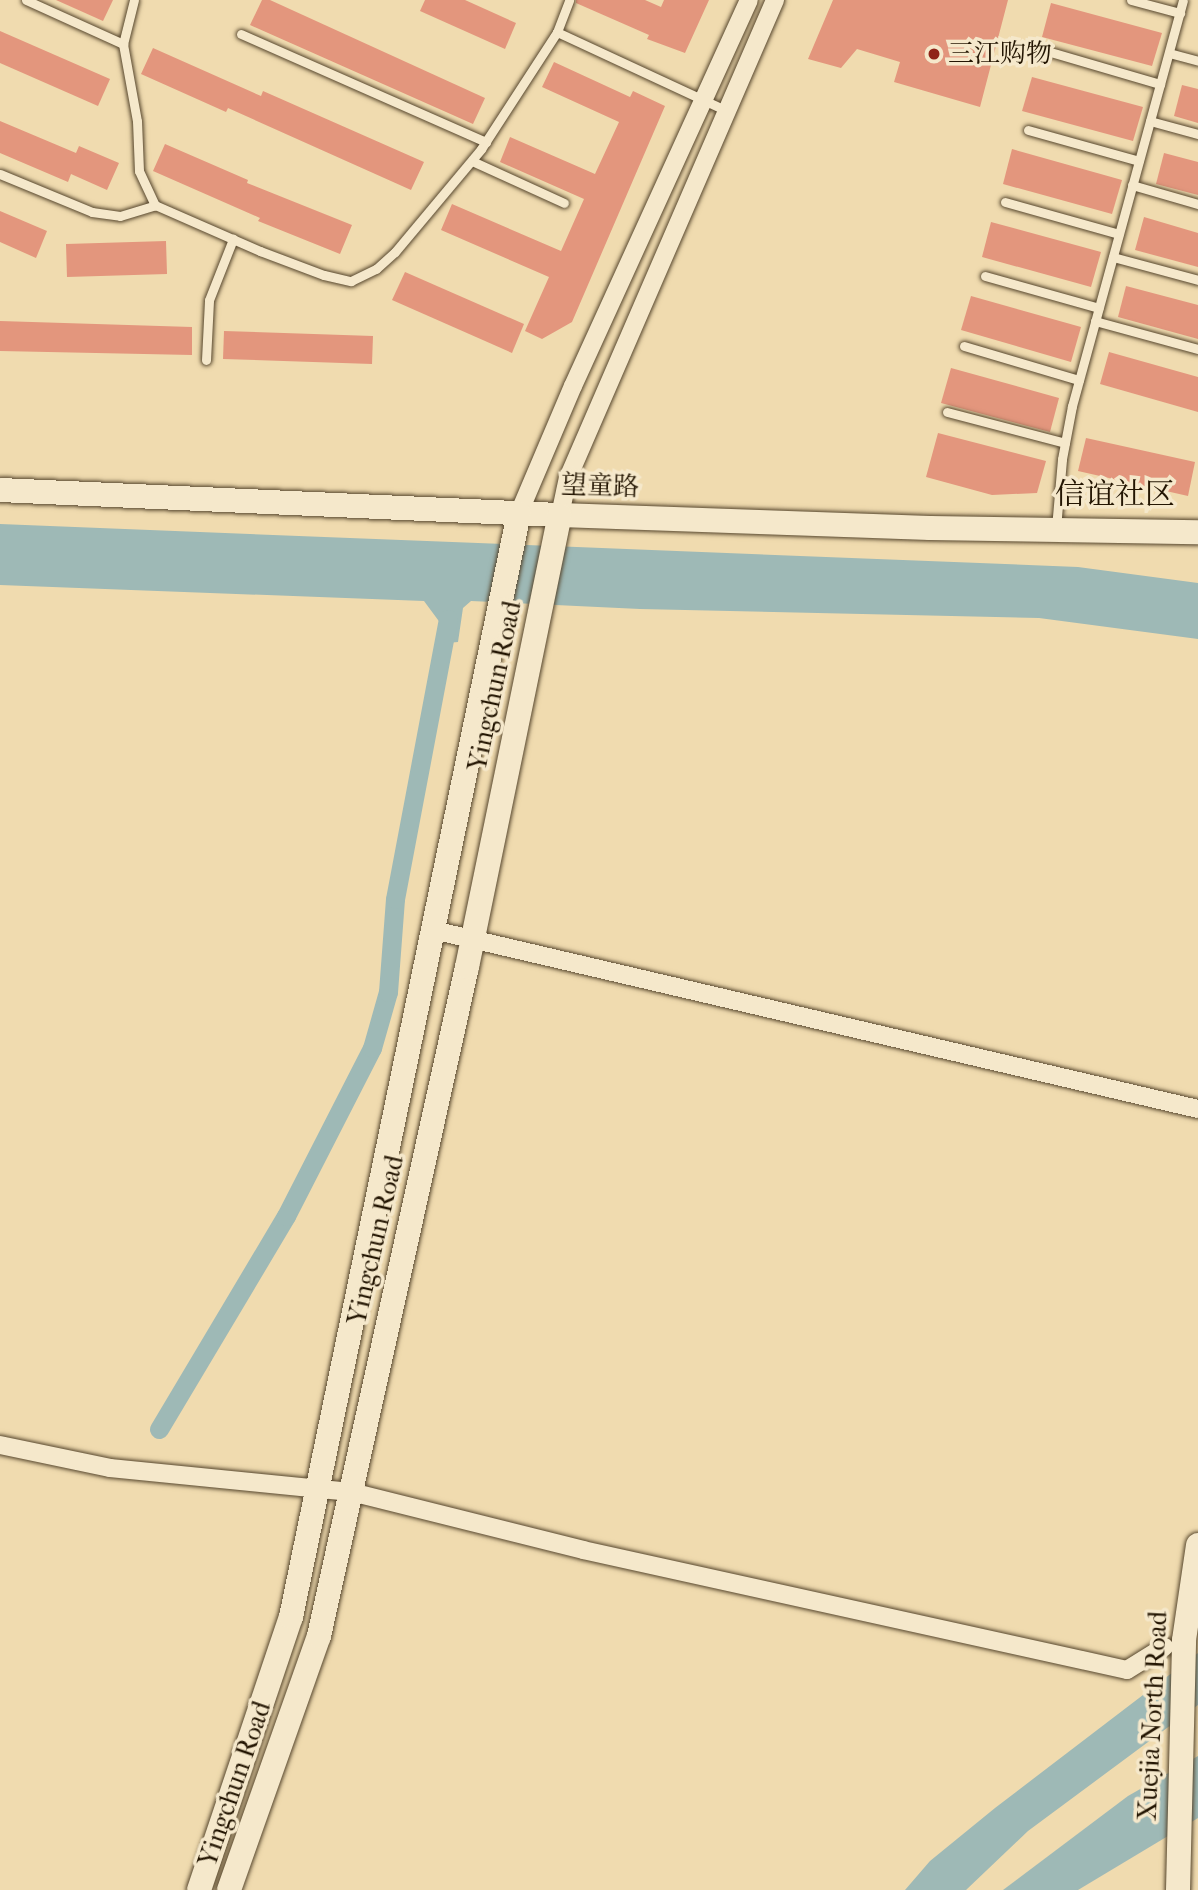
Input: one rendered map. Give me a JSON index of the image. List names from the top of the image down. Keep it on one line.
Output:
{"streets":{"street":["望童路","Yingchun Road","Xuejia North Road"]},"crossings":[["望童路","Yingchun Road"]],"districts":["信谊社区"],"places":["三江购物"]}
